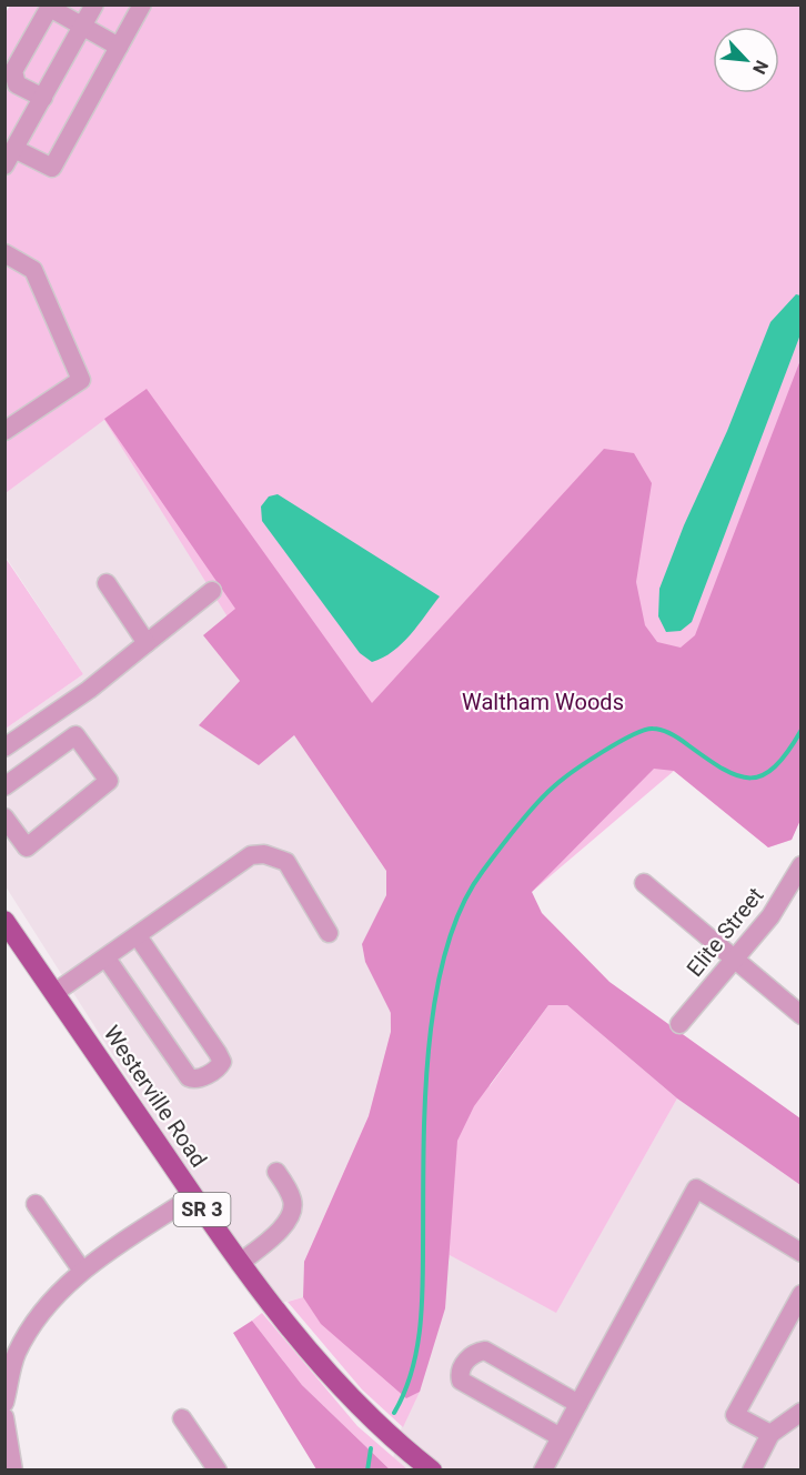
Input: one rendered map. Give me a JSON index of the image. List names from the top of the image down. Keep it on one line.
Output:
{"streets":{"main road":["Westerville Road","SR 3"],"street":["Elite Street"]},"parks":["Waltham Woods"],"north":"bottom right"}
